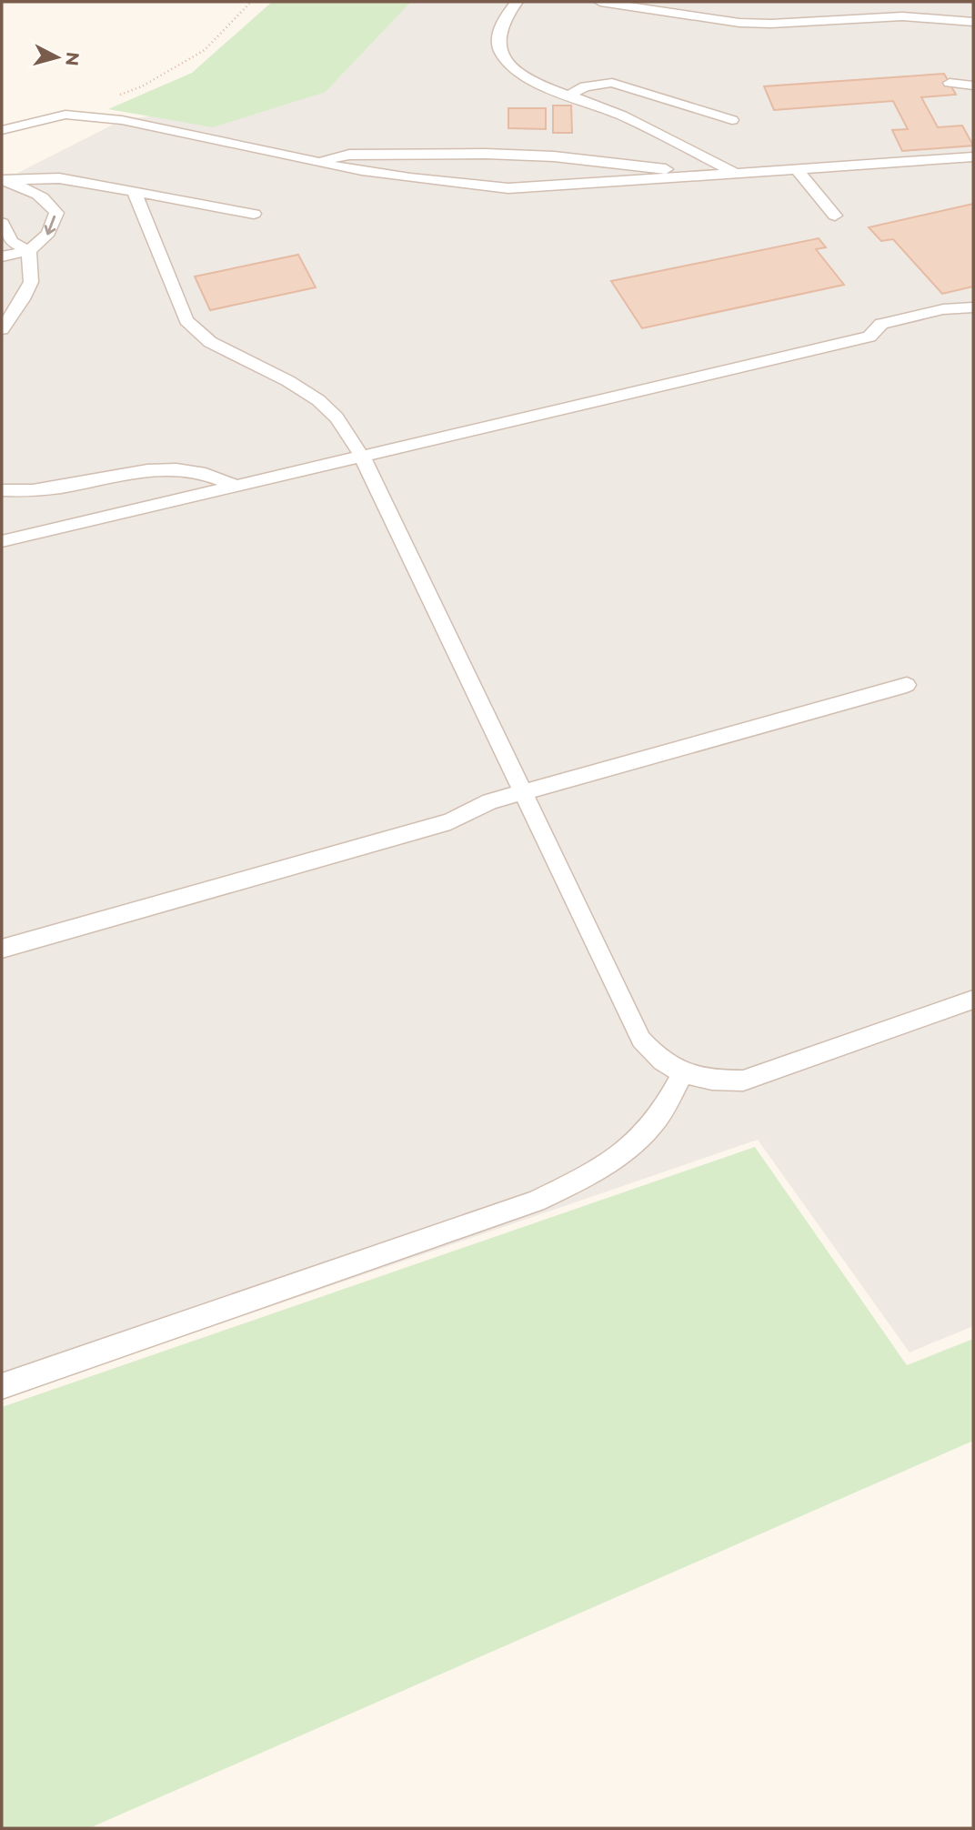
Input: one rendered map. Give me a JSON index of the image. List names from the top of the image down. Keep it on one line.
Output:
{"north":"right"}
